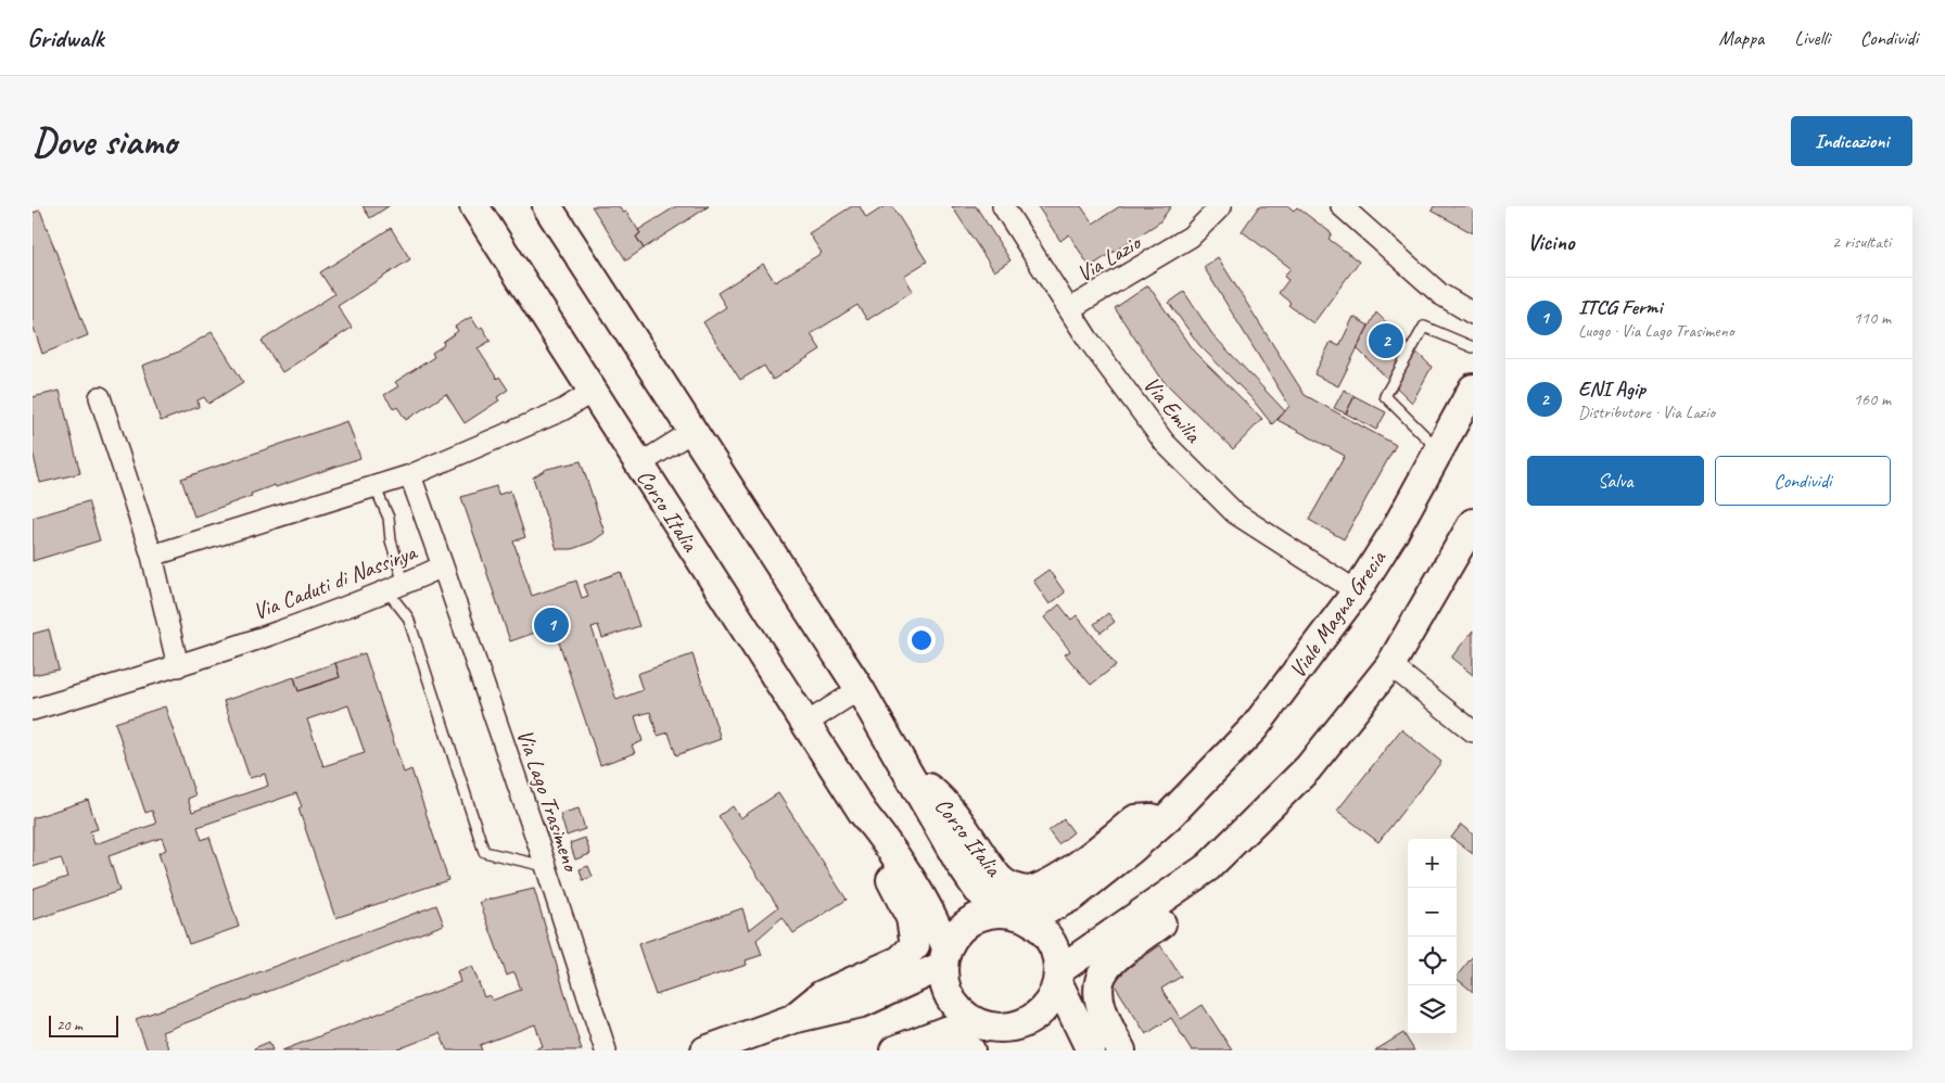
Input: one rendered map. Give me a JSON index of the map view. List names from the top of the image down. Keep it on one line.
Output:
{"streets":{"street":["Via Lazio","Via Emilia","Corso Italia","Via Caduti di Nassirya","Viale Magna Grecia","Via Lago Trasimeno"]},"crossings":[["Via Lazio","Via Emilia"],["Via Emilia","Viale Magna Grecia"],["Corso Italia","Viale Magna Grecia"],["Via Caduti di Nassirya","Via Lago Trasimeno"]],"scale_bar":"20 m","page":{"header":"Gridwalk","nav":["Mappa","Livelli","Condividi"],"buttons":["Indicazioni",["Salva","Condividi"]],"title":"Dove siamo","heading":["Vicino","2 risultati"],"list":[{"mark":"1","name":"ITCG Fermi","note":"Luogo · Via Lago Trasimeno","value":"110 m"},{"mark":"2","name":"ENI Agip","note":"Distributore · Via Lazio","value":"160 m"}],"pins":["2","1"],"map_buttons":["+","−"],"scale":"20 m"}}
